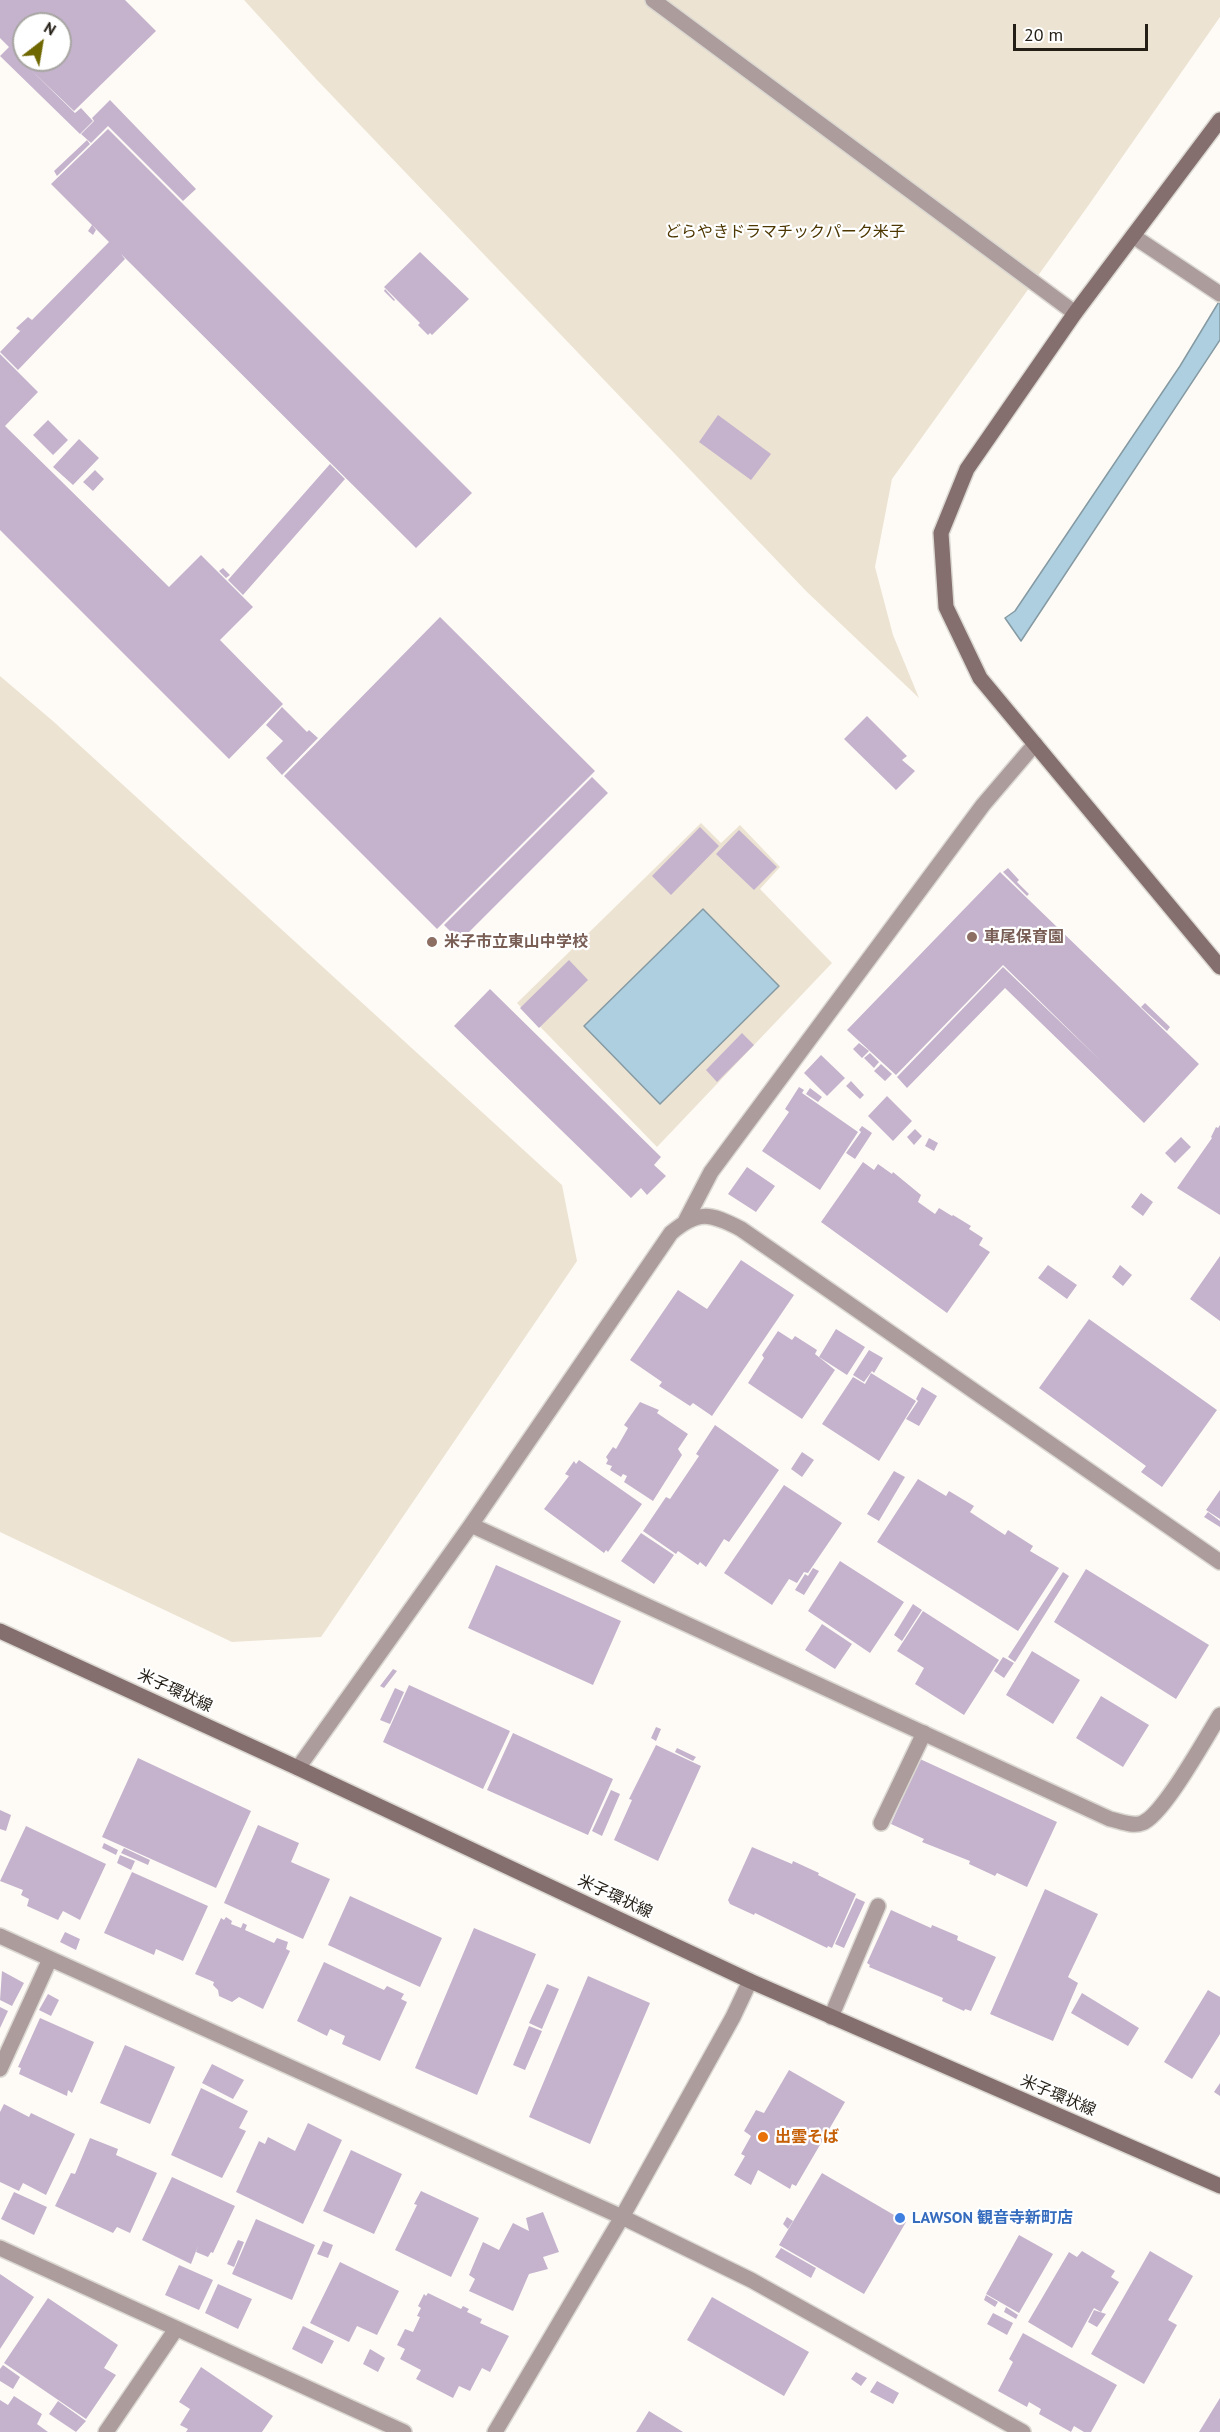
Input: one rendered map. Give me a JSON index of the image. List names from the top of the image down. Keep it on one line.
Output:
{"streets":{"main road":["米子環状線"]},"parks":["どらやきドラマチックパーク米子"],"places":["車尾保育園","米子市立東山中学校","出雲そば","LAWSON 観音寺新町店"],"scale_bar":"20 m","north":"top right"}
